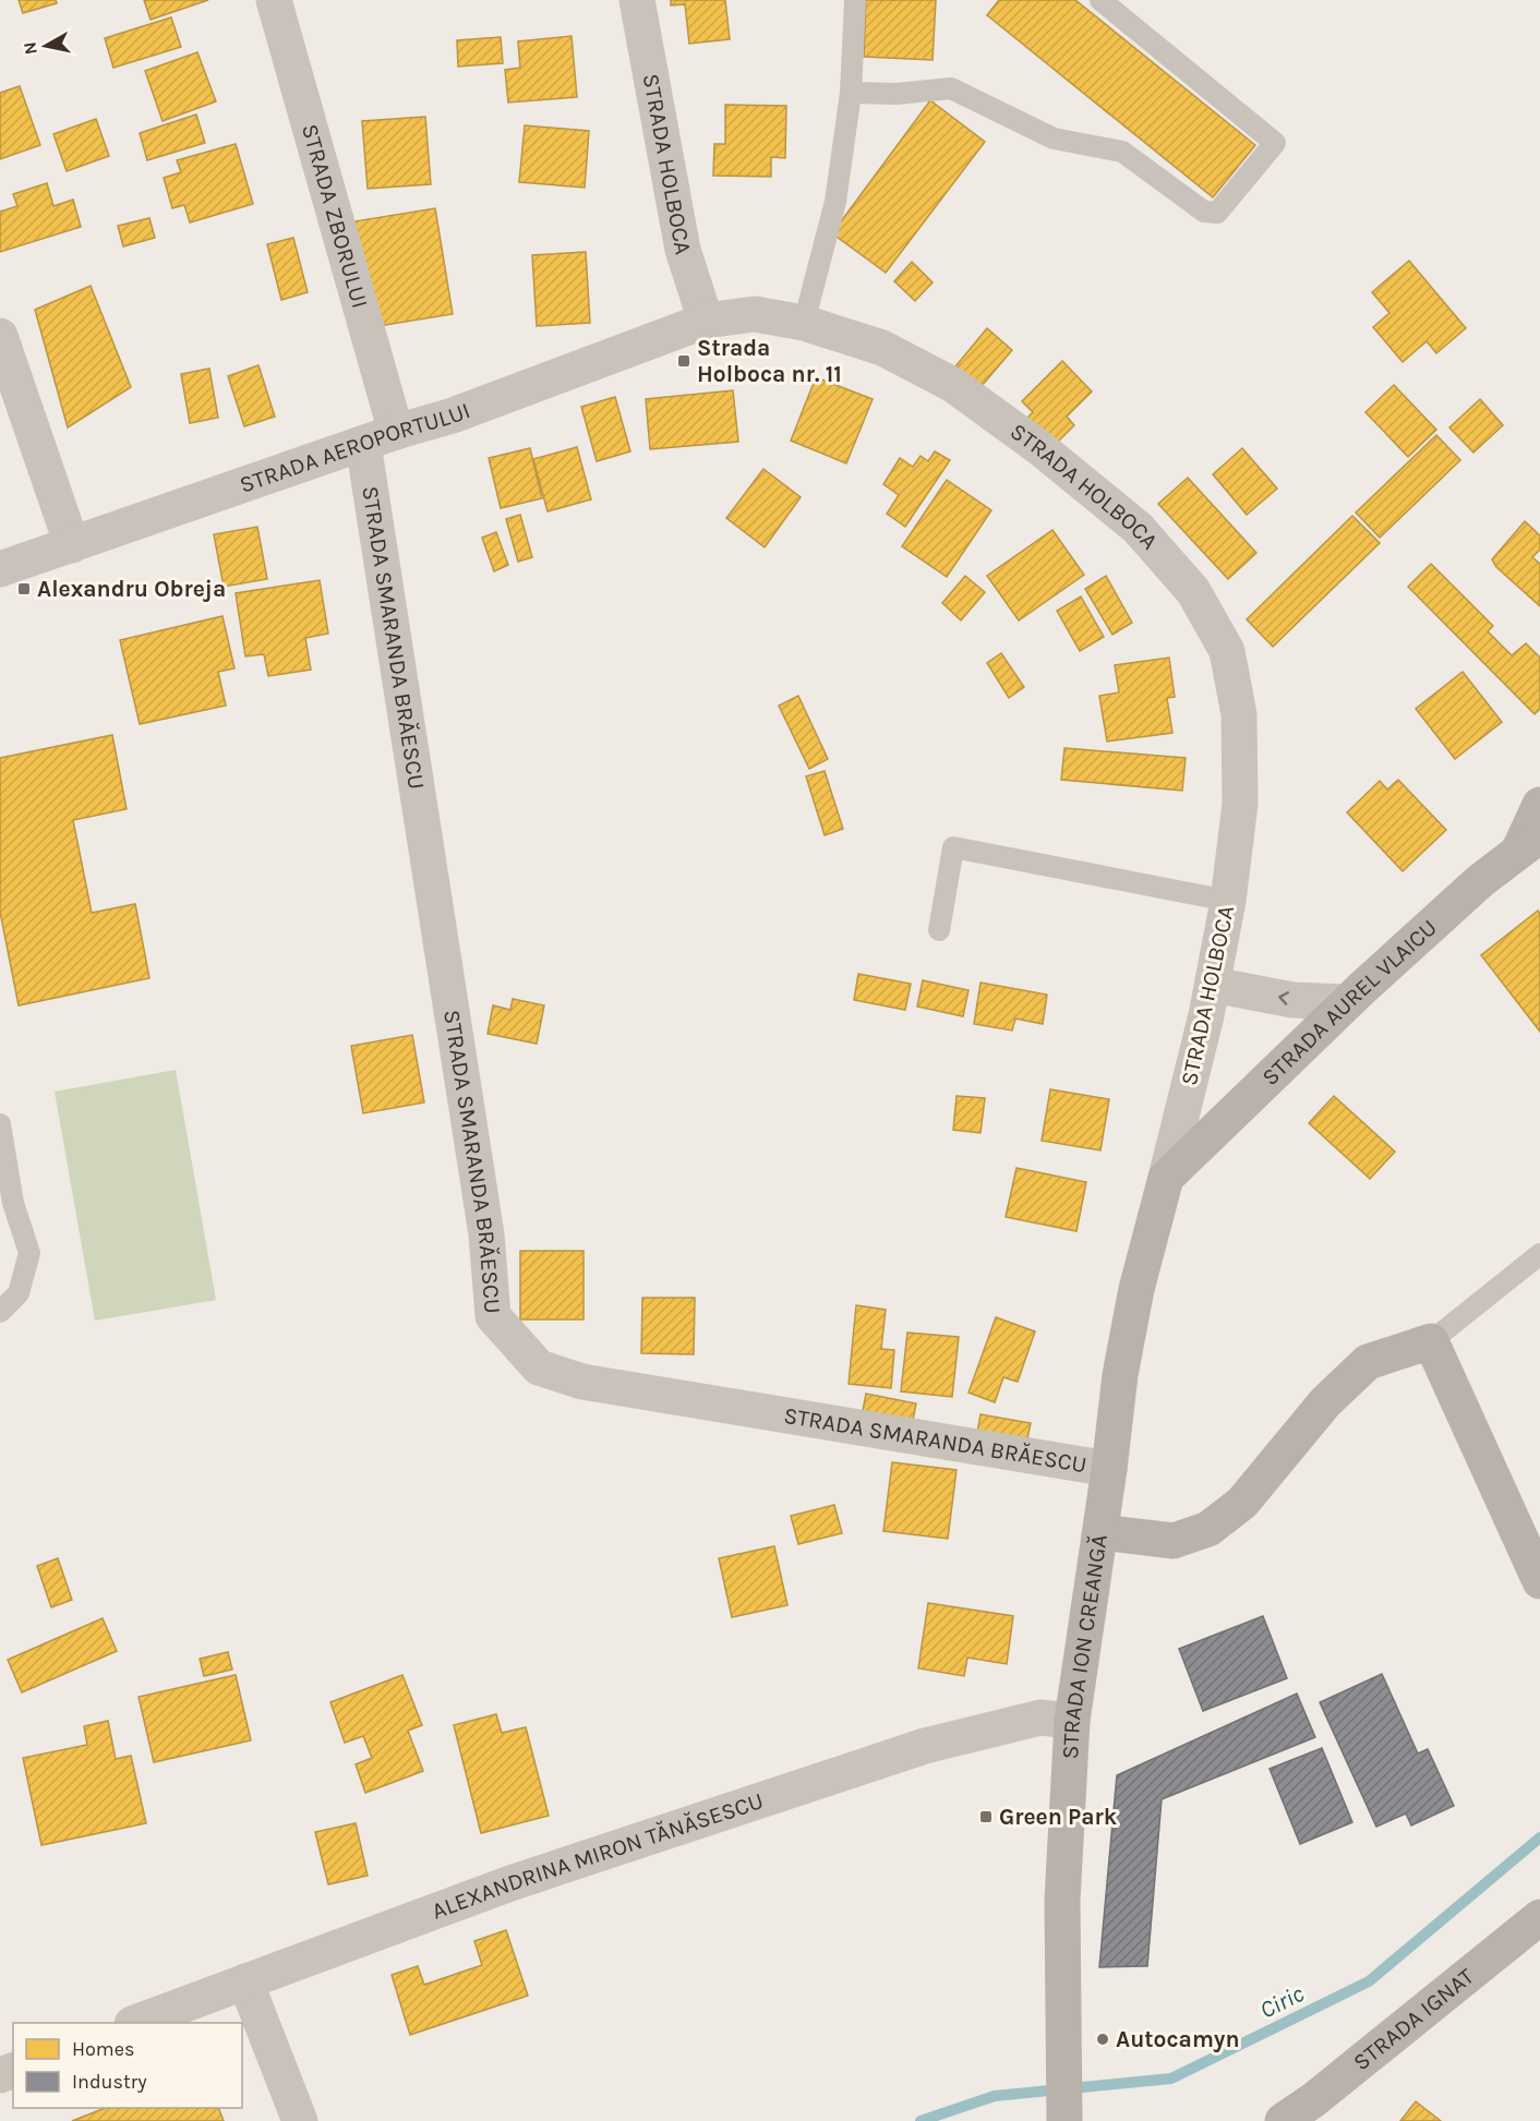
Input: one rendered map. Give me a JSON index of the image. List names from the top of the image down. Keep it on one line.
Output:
{"streets":{"street":["STRADA HOLBOCA","STRADA ZBORULUI","STRADA AEROPORTULUI","STRADA SMARANDA BRĂESCU","STRADA AUREL VLAICU","STRADA ION CREANGĂ","ALEXANDRINA MIRON TĂNĂSESCU","STRADA IGNAT"]},"crossings":[["STRADA HOLBOCA","STRADA AEROPORTULUI"],["STRADA HOLBOCA","STRADA AUREL VLAICU"],["STRADA HOLBOCA","STRADA ION CREANGĂ"],["STRADA ZBORULUI","STRADA AEROPORTULUI"],["STRADA ZBORULUI","STRADA SMARANDA BRĂESCU"],["STRADA AEROPORTULUI","STRADA SMARANDA BRĂESCU"],["STRADA SMARANDA BRĂESCU","STRADA ION CREANGĂ"],["STRADA AUREL VLAICU","STRADA ION CREANGĂ"],["STRADA ION CREANGĂ","ALEXANDRINA MIRON TĂNĂSESCU"]],"water":["Ciric"],"places":{"transit":["Strada Holboca nr. 11","Alexandru Obreja","Green Park"],"other":["Autocamyn"]},"legend":["Homes","Industry"],"north":"left"}
